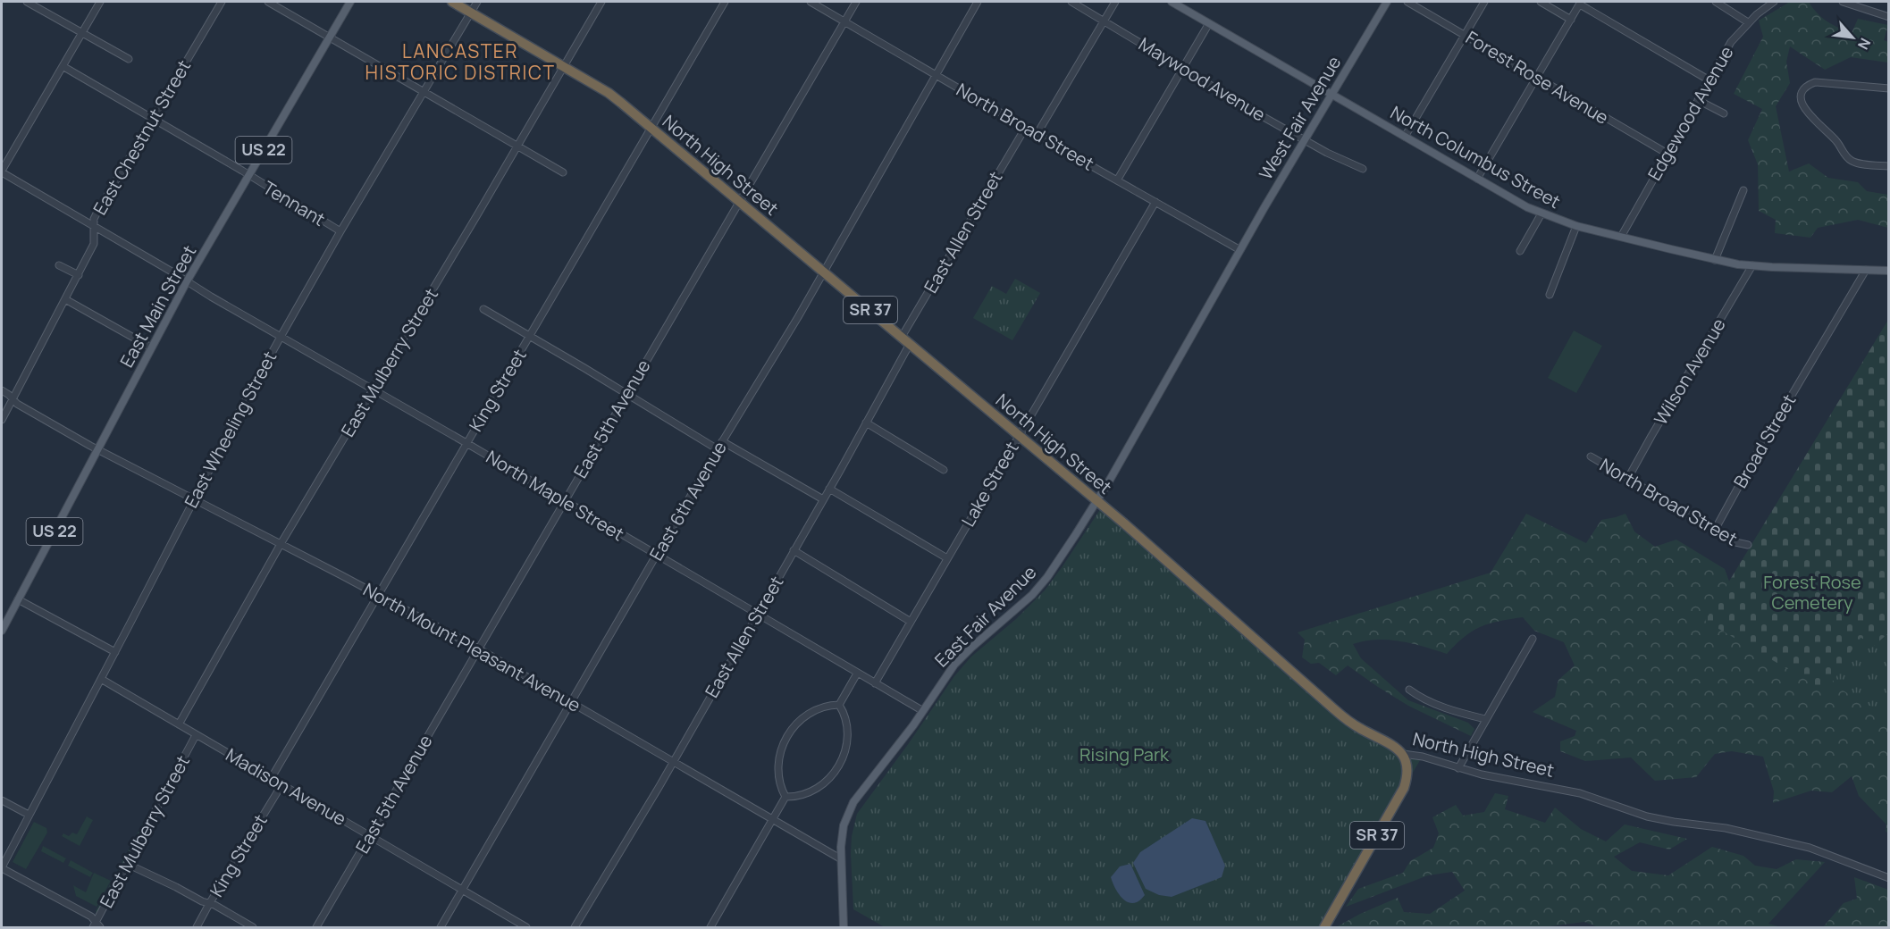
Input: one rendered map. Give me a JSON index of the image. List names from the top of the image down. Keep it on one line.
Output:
{"streets":{"highway":["North High Street","SR 37"],"main road":["West Fair Avenue","US 22","North Columbus Street","East Main Street","East Fair Avenue"],"street":["Forest Rose Avenue","Maywood Avenue","Edgewood Avenue","North Broad Street","East Chestnut Street","Tennant","East Allen Street","East Mulberry Street","Wilson Avenue","King Street","East 5th Avenue","East Wheeling Street","Broad Street","Lake Street","North Maple Street","East 6th Avenue","North Mount Pleasant Avenue","Madison Avenue"]},"crossings":[["Forest Rose Avenue","Edgewood Avenue"],["Maywood Avenue","West Fair Avenue"],["Edgewood Avenue","North Columbus Street"],["West Fair Avenue","North Broad Street"],["West Fair Avenue","North Columbus Street"],["West Fair Avenue","East Fair Avenue"],["North Broad Street","East Allen Street"],["North Broad Street","Wilson Avenue"],["North Broad Street","East 5th Avenue"],["North Broad Street","Broad Street"],["North Broad Street","Lake Street"],["North Broad Street","East 6th Avenue"],["North Broad Street","East Fair Avenue"],["East Chestnut Street","Tennant"],["East Chestnut Street","North Maple Street"],["East Chestnut Street","North Mount Pleasant Avenue"],["North Columbus Street","Wilson Avenue"],["North Columbus Street","Broad Street"],["North High Street","East Allen Street"],["North High Street","SR 37"],["North High Street","East Mulberry Street"],["North High Street","King Street"],["North High Street","East 5th Avenue"],["North High Street","East Wheeling Street"],["North High Street","Lake Street"],["North High Street","East 6th Avenue"],["North High Street","East Fair Avenue"],["Tennant","East Main Street"],["Tennant","East Wheeling Street"],["East Allen Street","North Maple Street"],["East Allen Street","North Mount Pleasant Avenue"],["East Main Street","North Maple Street"],["East Main Street","North Mount Pleasant Avenue"],["East Mulberry Street","North Maple Street"],["East Mulberry Street","North Mount Pleasant Avenue"],["East Mulberry Street","Madison Avenue"],["King Street","North Maple Street"],["King Street","North Mount Pleasant Avenue"],["King Street","Madison Avenue"],["East 5th Avenue","North Maple Street"],["East 5th Avenue","North Mount Pleasant Avenue"],["East 5th Avenue","Madison Avenue"],["East Wheeling Street","North Maple Street"],["East Wheeling Street","North Mount Pleasant Avenue"],["East Wheeling Street","Madison Avenue"],["Lake Street","North Maple Street"],["North Maple Street","East 6th Avenue"],["North Maple Street","East Fair Avenue"],["East 6th Avenue","North Mount Pleasant Avenue"],["East 6th Avenue","Madison Avenue"],["East Fair Avenue","North Mount Pleasant Avenue"]],"districts":["LANCASTER HISTORIC DISTRICT"],"parks":["Forest Rose Cemetery","Rising Park"],"north":"bottom right"}
